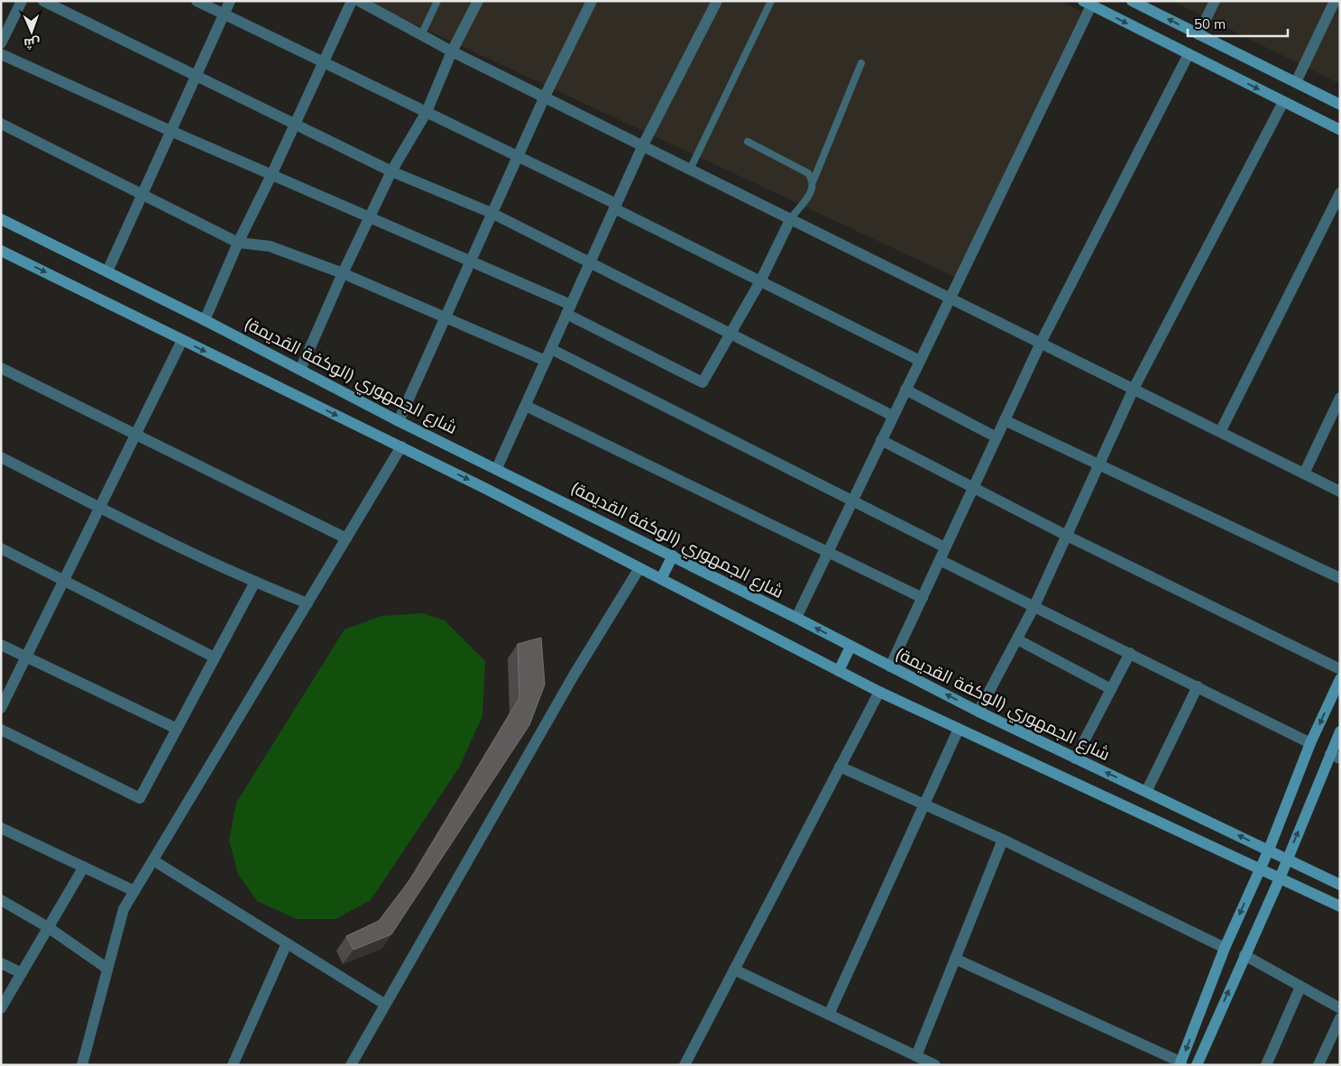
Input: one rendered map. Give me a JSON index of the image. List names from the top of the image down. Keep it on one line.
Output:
{"streets":{"main road":["شارع الجمهوري (الوكفة القديمة)"]},"scale_bar":"50 m","north":"bottom"}
